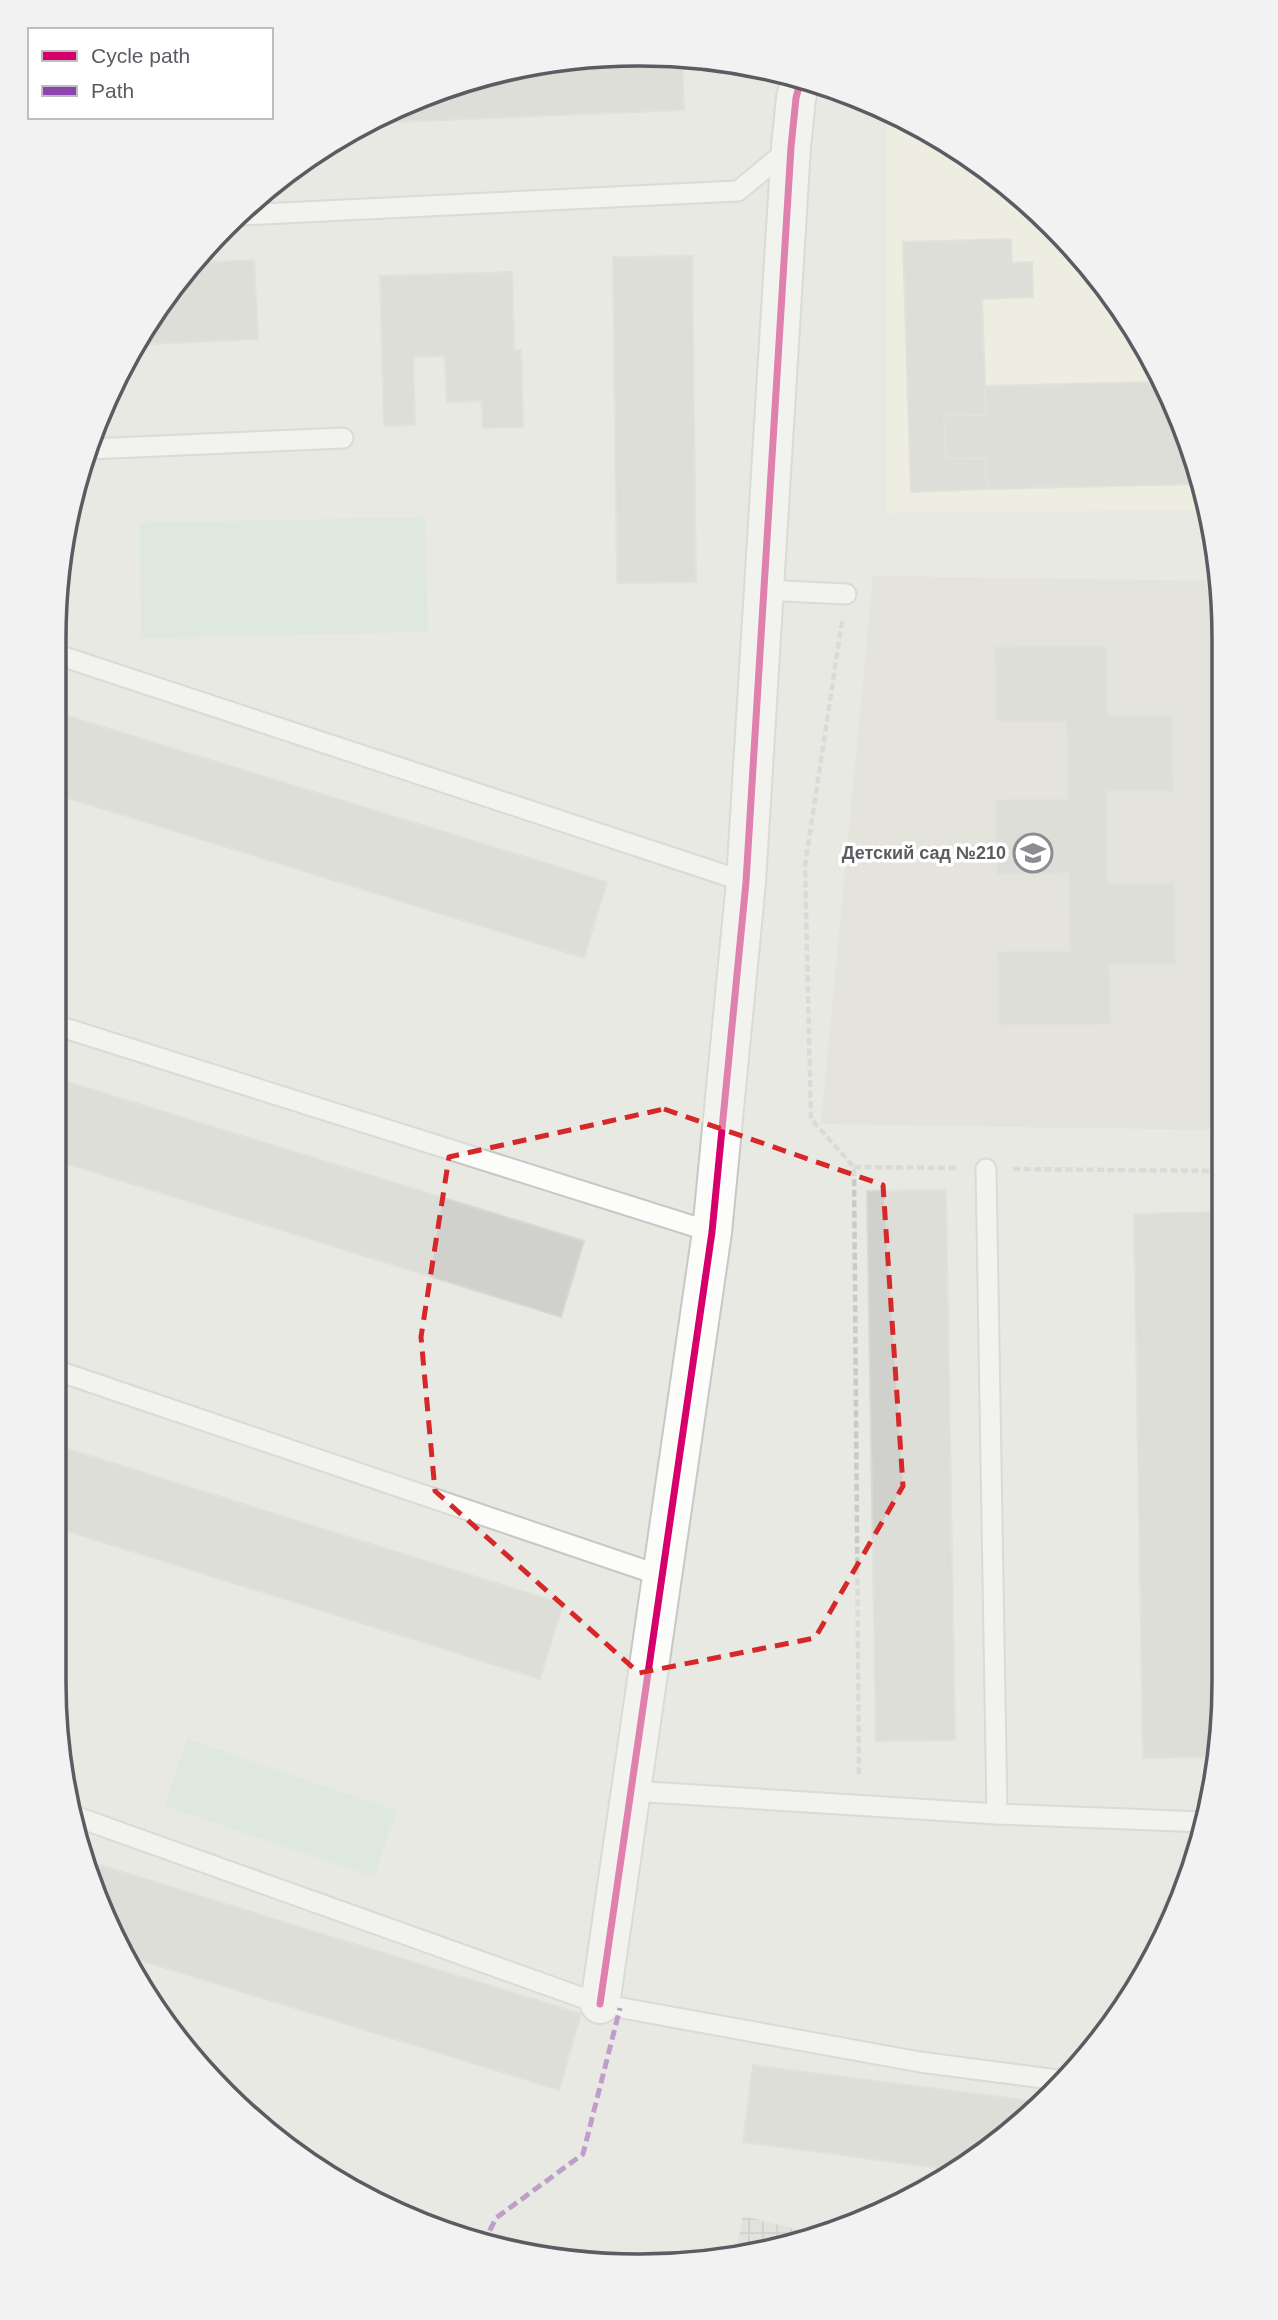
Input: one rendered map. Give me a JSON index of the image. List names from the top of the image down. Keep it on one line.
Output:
{"places":{"school or university":["Детский сад №210"]},"legend":["Cycle path","Path"]}
